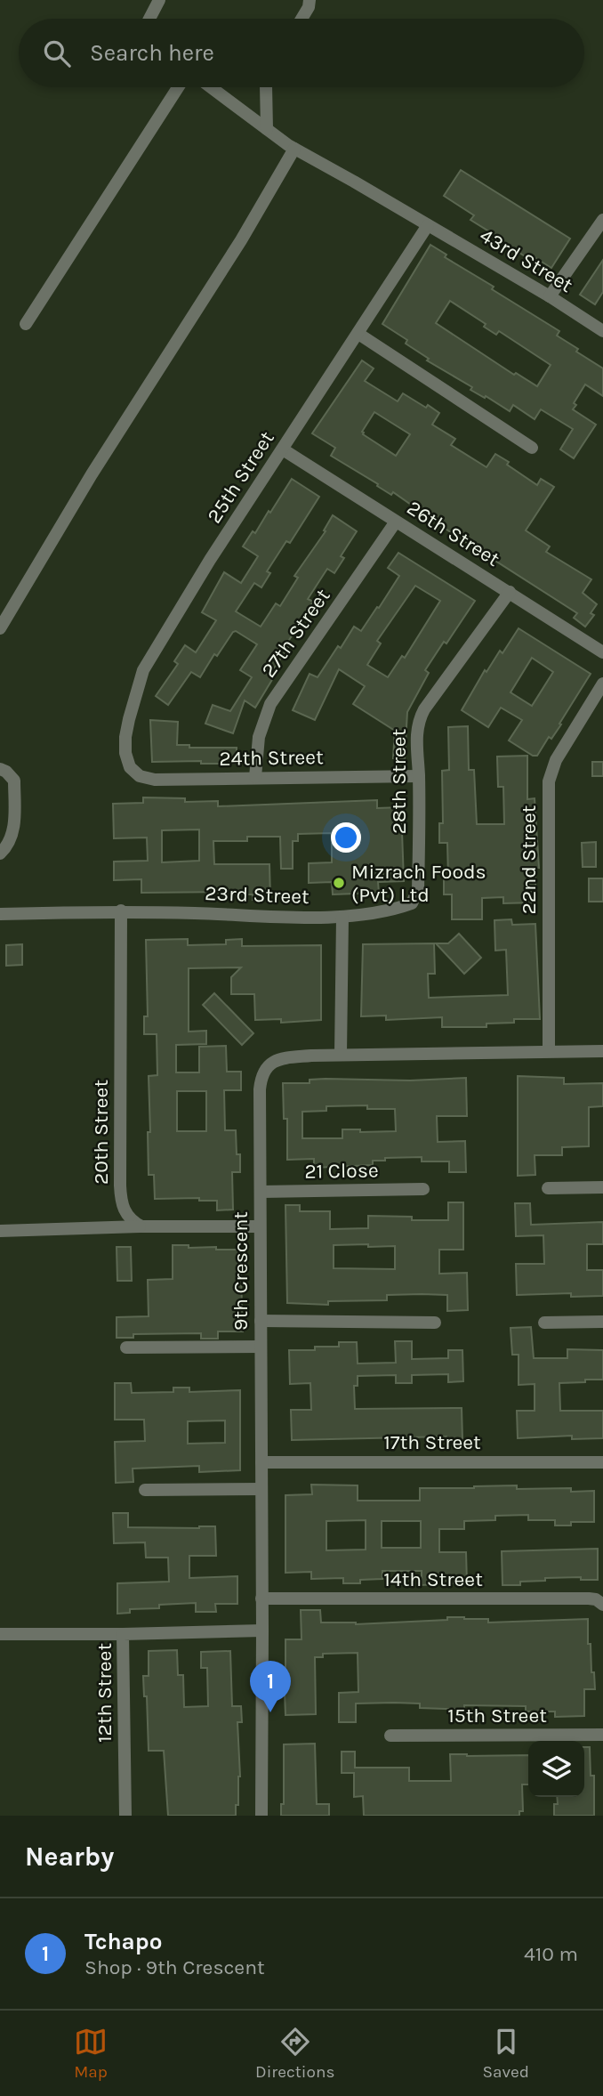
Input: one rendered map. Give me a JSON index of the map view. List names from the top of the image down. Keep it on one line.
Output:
{"streets":{"street":["43rd Street","25th Street","26th Street","27th Street","24th Street","28th Street","22nd Street","23rd Street","20th Street","21 Close","9th Crescent","17th Street","14th Street","12th Street","15th Street"]},"crossings":[["43rd Street","25th Street"],["25th Street","26th Street"],["25th Street","24th Street"],["26th Street","27th Street"],["26th Street","28th Street"],["27th Street","24th Street"],["24th Street","28th Street"],["28th Street","23rd Street"],["22nd Street","9th Crescent"],["23rd Street","20th Street"],["21 Close","9th Crescent"],["9th Crescent","17th Street"],["9th Crescent","14th Street"],["9th Crescent","12th Street"]],"places":["Mizrach Foods (Pvt) Ltd"],"page":{"search":"Search here","pins":"1","heading":"Nearby","list":[{"mark":"1","name":"Tchapo","note":"Shop · 9th Crescent","value":"410 m"}],"nav":["Map","Directions","Saved"]}}
